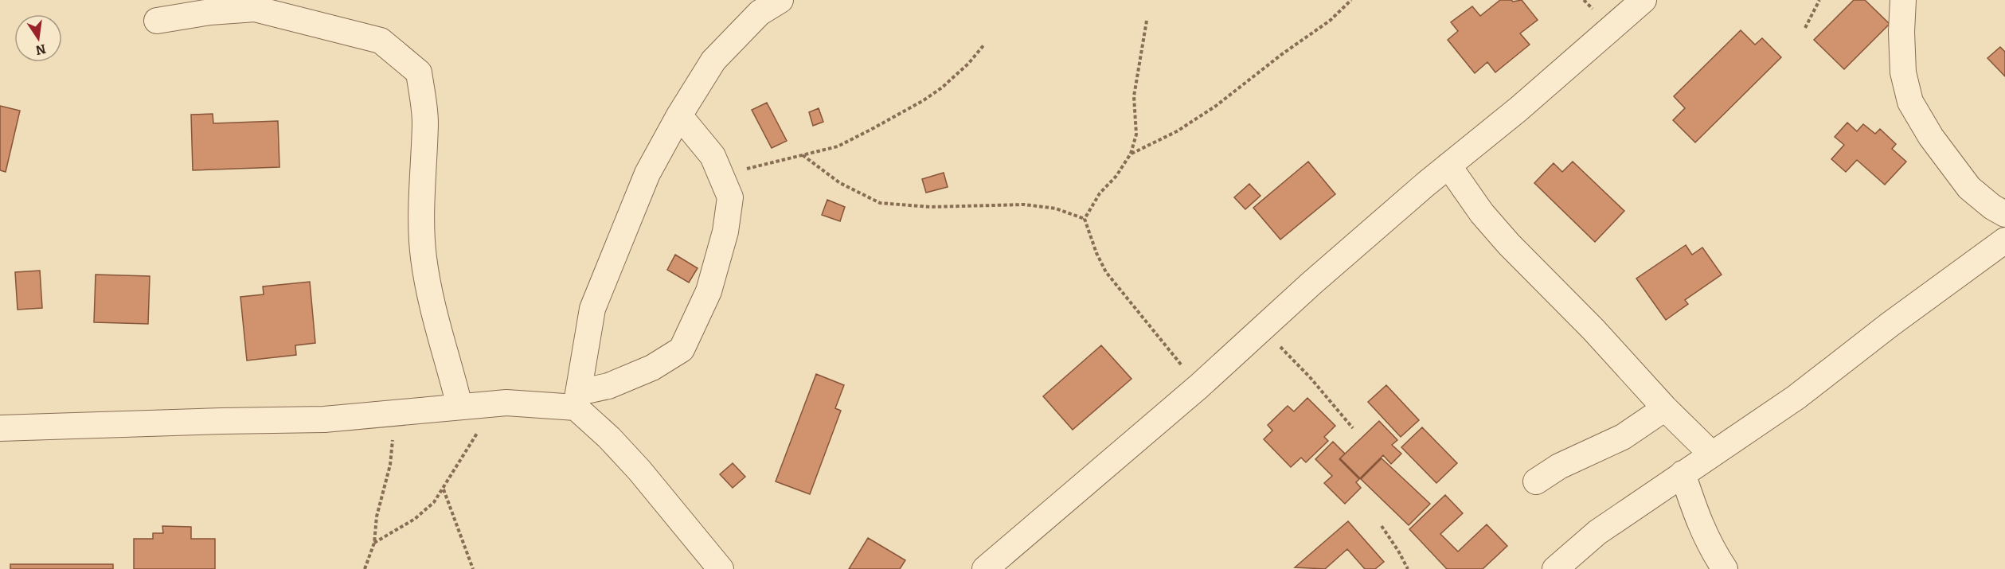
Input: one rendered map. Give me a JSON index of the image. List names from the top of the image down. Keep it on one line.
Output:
{"north":"bottom"}
